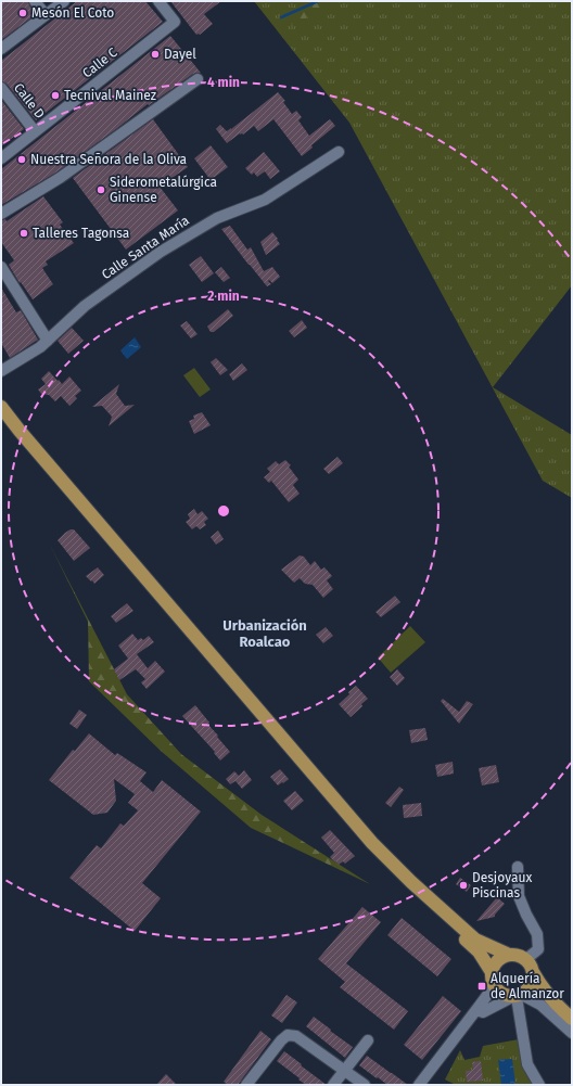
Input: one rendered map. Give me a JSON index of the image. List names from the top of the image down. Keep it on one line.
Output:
{"streets":{"street":["Calle C","Calle D","Calle Santa María"]},"crossings":[["Calle C","Calle D"]],"districts":["Urbanización Roalcao"],"places":{"other":["Mesón El Coto","Dayel","Tecnival Mainez","Nuestra Señora de la Oliva","Siderometalúrgica Ginense","Talleres Tagonsa","Desjoyaux Piscinas"],"transit":["Alquería de Almanzor"]},"rings":["4 min","2 min"]}
